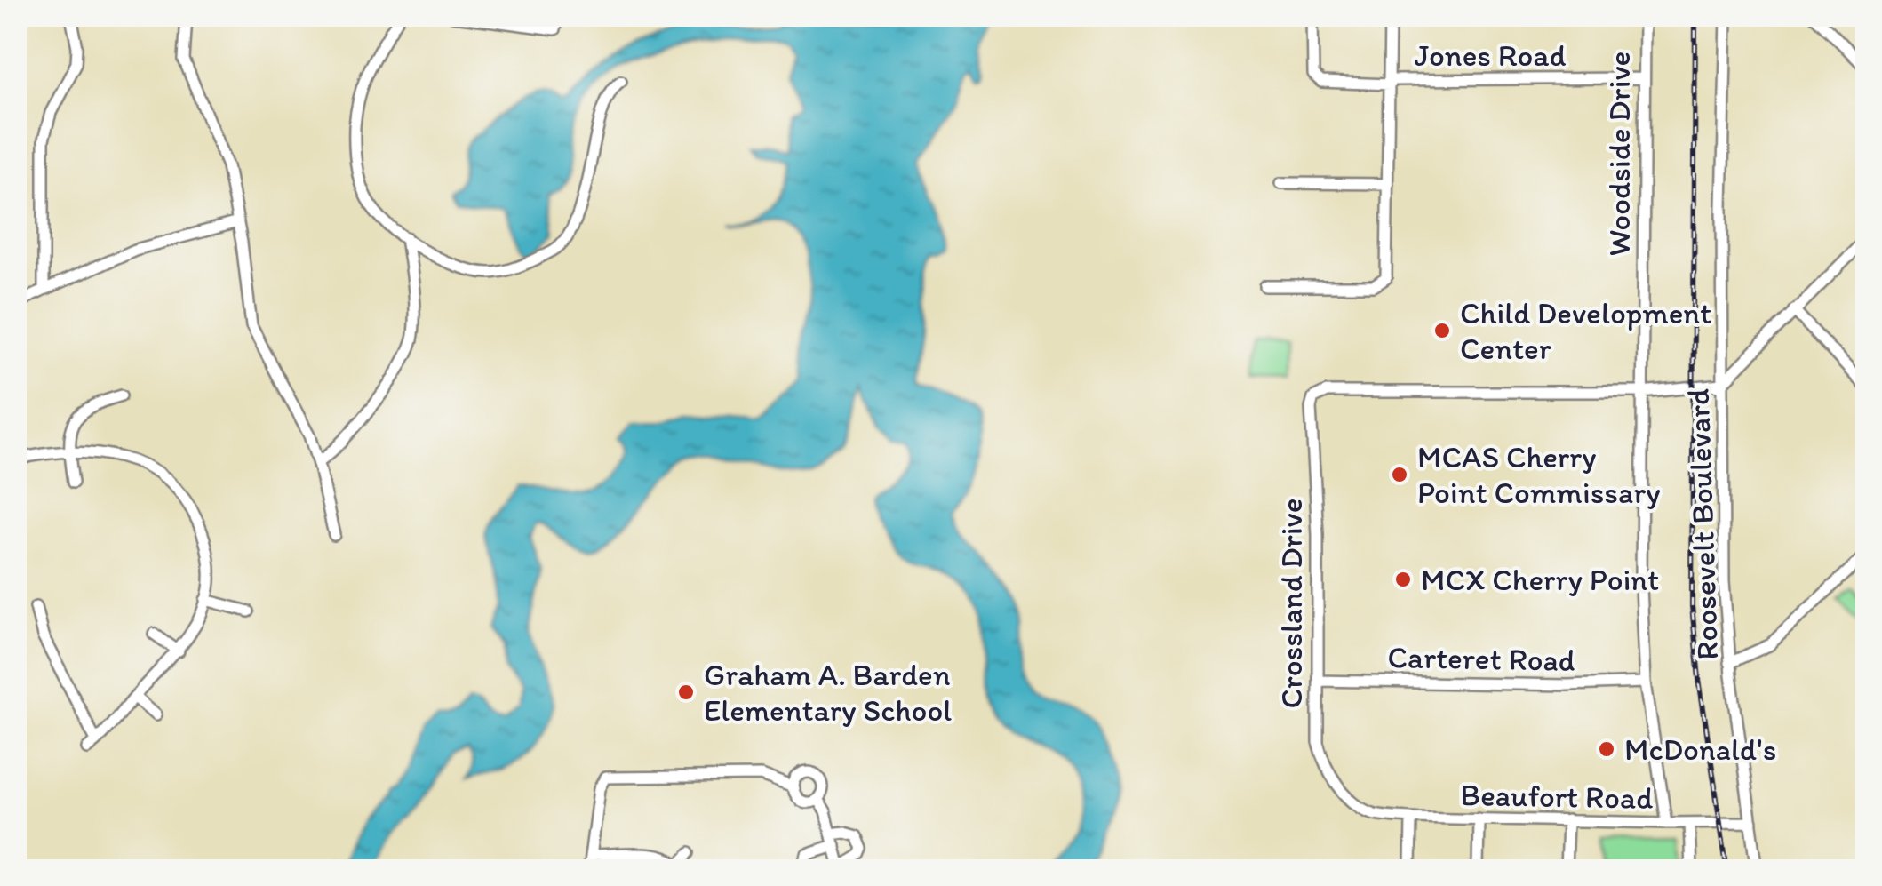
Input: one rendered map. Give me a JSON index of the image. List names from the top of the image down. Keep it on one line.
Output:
{"streets":{"street":["Jones Road","Woodside Drive","Roosevelt Boulevard","Crossland Drive","Carteret Road","Beaufort Road"]},"crossings":[["Jones Road","Woodside Drive"],["Woodside Drive","Crossland Drive"],["Woodside Drive","Carteret Road"],["Woodside Drive","Beaufort Road"],["Roosevelt Boulevard","Beaufort Road"],["Crossland Drive","Carteret Road"],["Crossland Drive","Beaufort Road"]],"places":["Child Development Center","MCAS Cherry Point Commissary","MCX Cherry Point","Graham A. Barden Elementary School","McDonald's"]}
